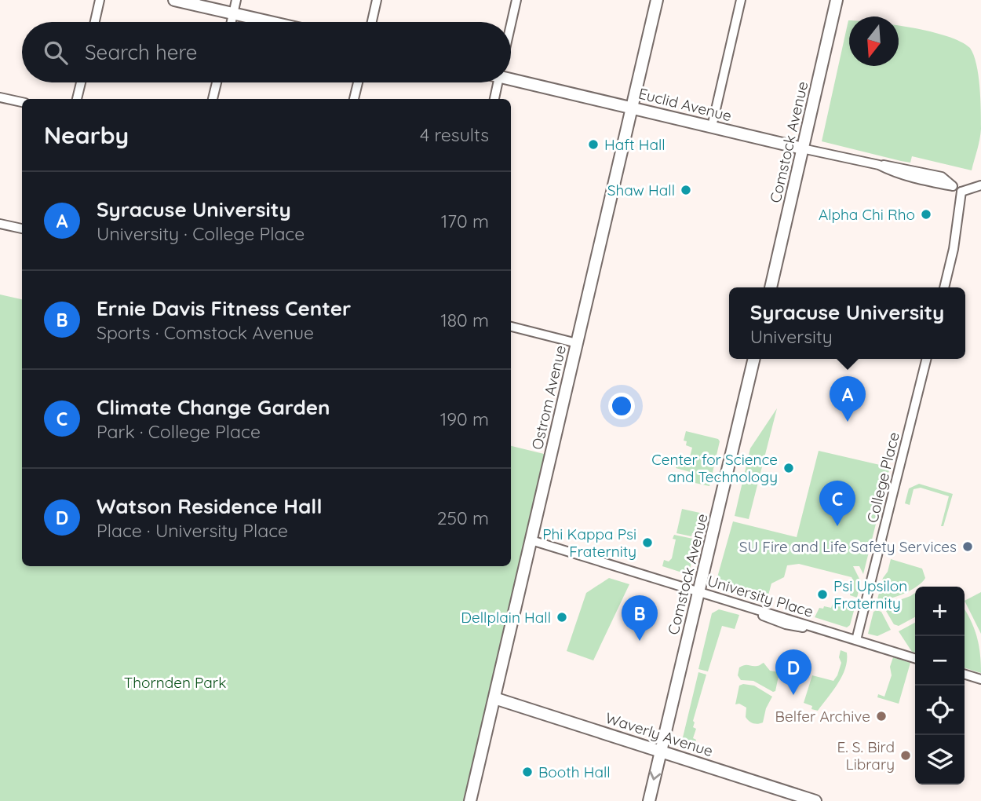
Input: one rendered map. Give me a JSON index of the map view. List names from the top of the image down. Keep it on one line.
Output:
{"streets":{"street":["Euclid Avenue","Comstock Avenue","Ostrom Avenue","College Place","University Place","Waverly Avenue"]},"crossings":[["Euclid Avenue","Comstock Avenue"],["Euclid Avenue","Ostrom Avenue"],["Comstock Avenue","University Place"],["Comstock Avenue","Waverly Avenue"],["Ostrom Avenue","University Place"],["Ostrom Avenue","Waverly Avenue"],["College Place","University Place"]],"parks":["Thornden Park"],"places":["Haft Hall","Shaw Hall","Alpha Chi Rho","Center for Science and Technology","Phi Kappa Psi Fraternity","SU Fire and Life Safety Services","Psi Upsilon Fraternity","Dellplain Hall","Belfer Archive","E. S. Bird Library","Booth Hall"],"north":"bottom","page":{"search":"Search here","heading":["Nearby","4 results"],"list":[{"mark":"A","name":"Syracuse University","note":"University · College Place","value":"170 m"},{"mark":"B","name":"Ernie Davis Fitness Center","note":"Sports · Comstock Avenue","value":"180 m"},{"mark":"C","name":"Climate Change Garden","note":"Park · College Place","value":"190 m"},{"mark":"D","name":"Watson Residence Hall","note":"Place · University Place","value":"250 m"}],"popup":["Syracuse University","University"],"pins":["A","C","B","D"],"map_buttons":["+","−"]}}
